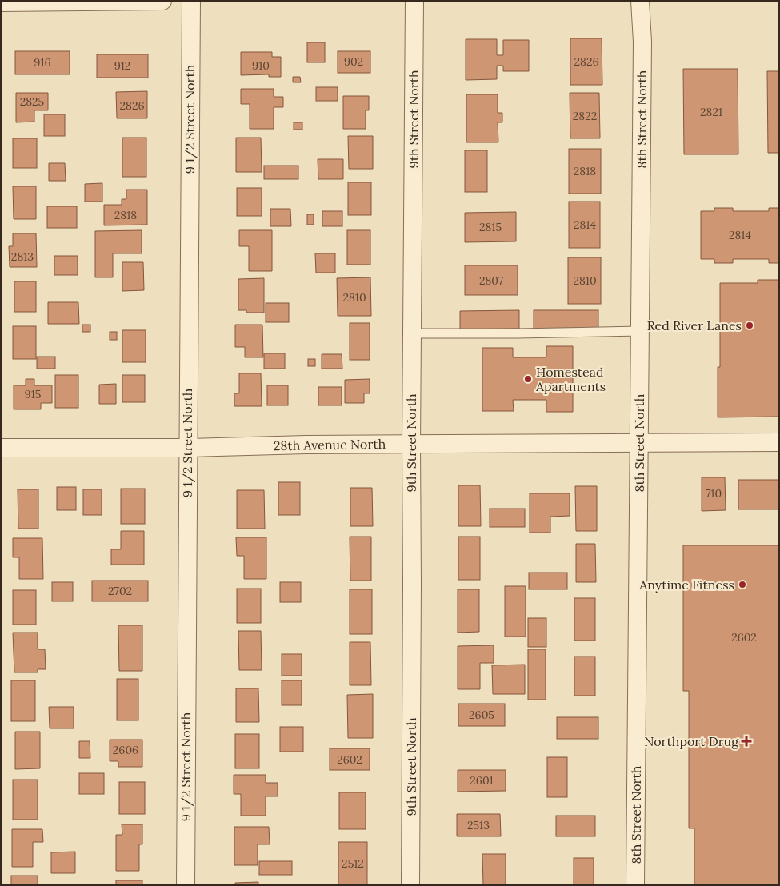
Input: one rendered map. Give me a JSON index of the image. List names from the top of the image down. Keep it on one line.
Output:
{"streets":{"street":["9 1/2 Street North","9th Street North","8th Street North","28th Avenue North"]},"crossings":[["9 1/2 Street North","28th Avenue North"],["9th Street North","28th Avenue North"],["8th Street North","28th Avenue North"]],"places":{"other":["Red River Lanes","Homestead Apartments","Anytime Fitness"],"health":["Northport Drug"]},"house_numbers":["902","2826","916","912","910","2825","2826","2821","2822","2818","2818","2814","2815","2814","2813","2807","2810","2810","915","710","2702","2602","2605","2606","2602","2601","2513","2512"]}
